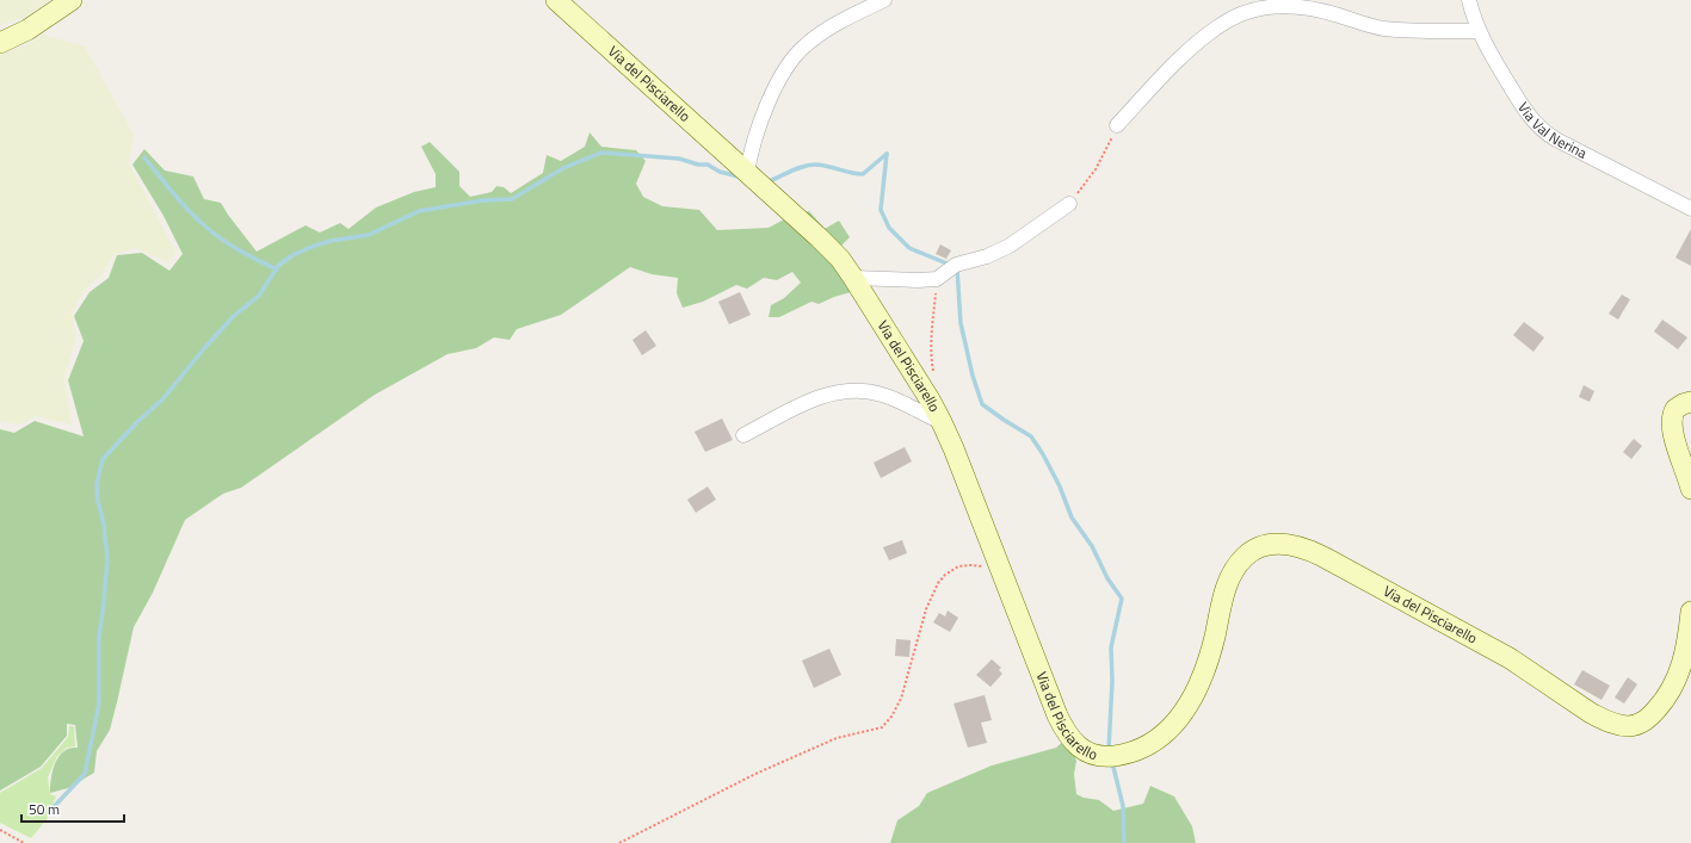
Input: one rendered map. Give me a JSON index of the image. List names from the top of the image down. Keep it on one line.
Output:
{"streets":{"street":["Via del Pisciarello","Via Val Nerina"]},"scale_bar":"50 m"}
